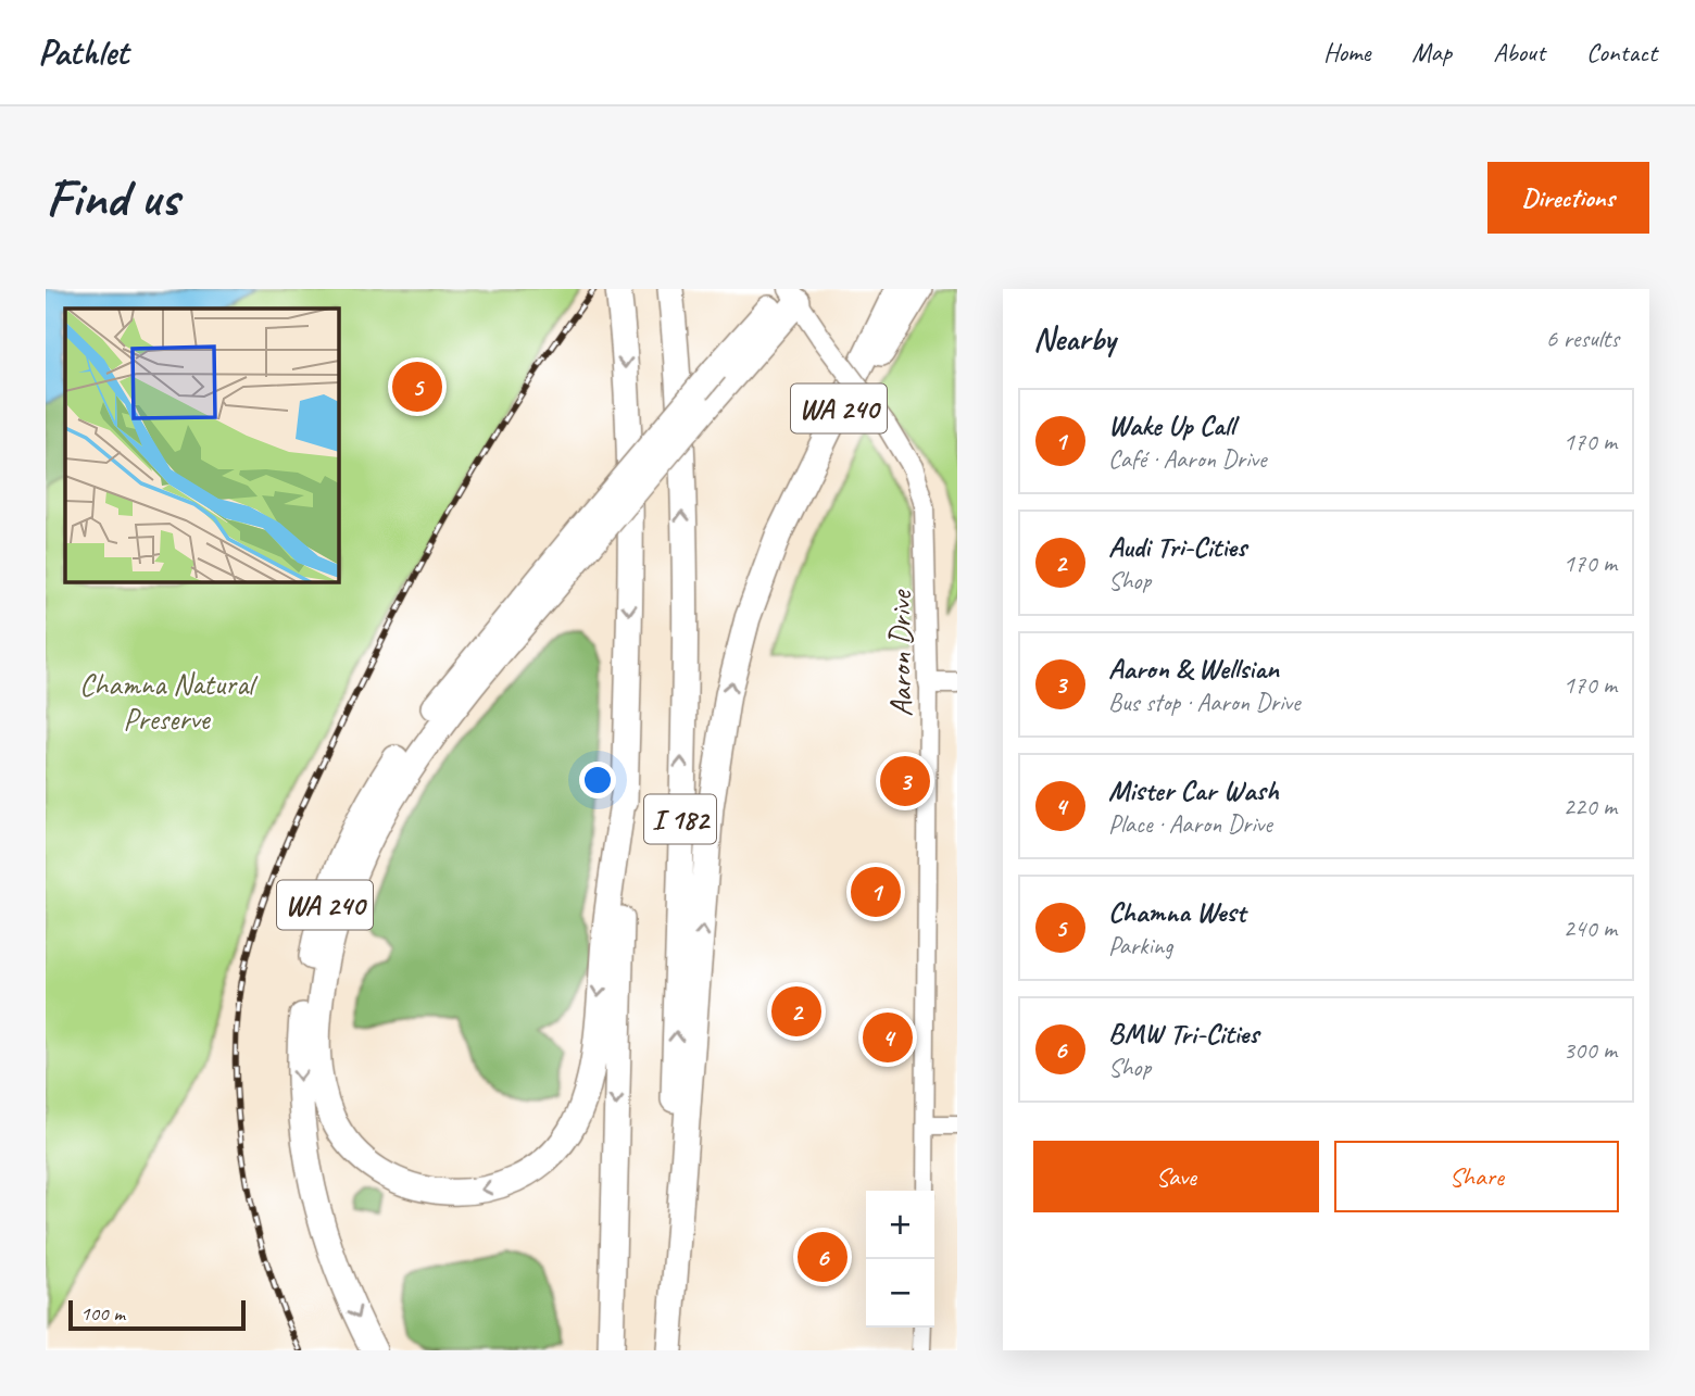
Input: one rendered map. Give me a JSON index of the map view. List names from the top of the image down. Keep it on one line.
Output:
{"streets":{"highway":["WA 240","I 182"],"main road":["Aaron Drive"]},"crossings":[["WA 240","I 182"]],"parks":["Chamna Natural Preserve"],"scale_bar":"100 m","page":{"header":"Pathlet","nav":["Home","Map","About","Contact"],"buttons":["Directions",["Save","Share"]],"title":"Find us","heading":["Nearby","6 results"],"pins":["5","3","1","2","4","6"],"list":[{"mark":"1","name":"Wake Up Call","note":"Café · Aaron Drive","value":"170 m"},{"mark":"2","name":"Audi Tri-Cities","note":"Shop","value":"170 m"},{"mark":"3","name":"Aaron & Wellsian","note":"Bus stop · Aaron Drive","value":"170 m"},{"mark":"4","name":"Mister Car Wash","note":"Place · Aaron Drive","value":"220 m"},{"mark":"5","name":"Chamna West","note":"Parking","value":"240 m"},{"mark":"6","name":"BMW Tri-Cities","note":"Shop","value":"300 m"}],"map_buttons":["+","−"],"scale":"100 m"}}
